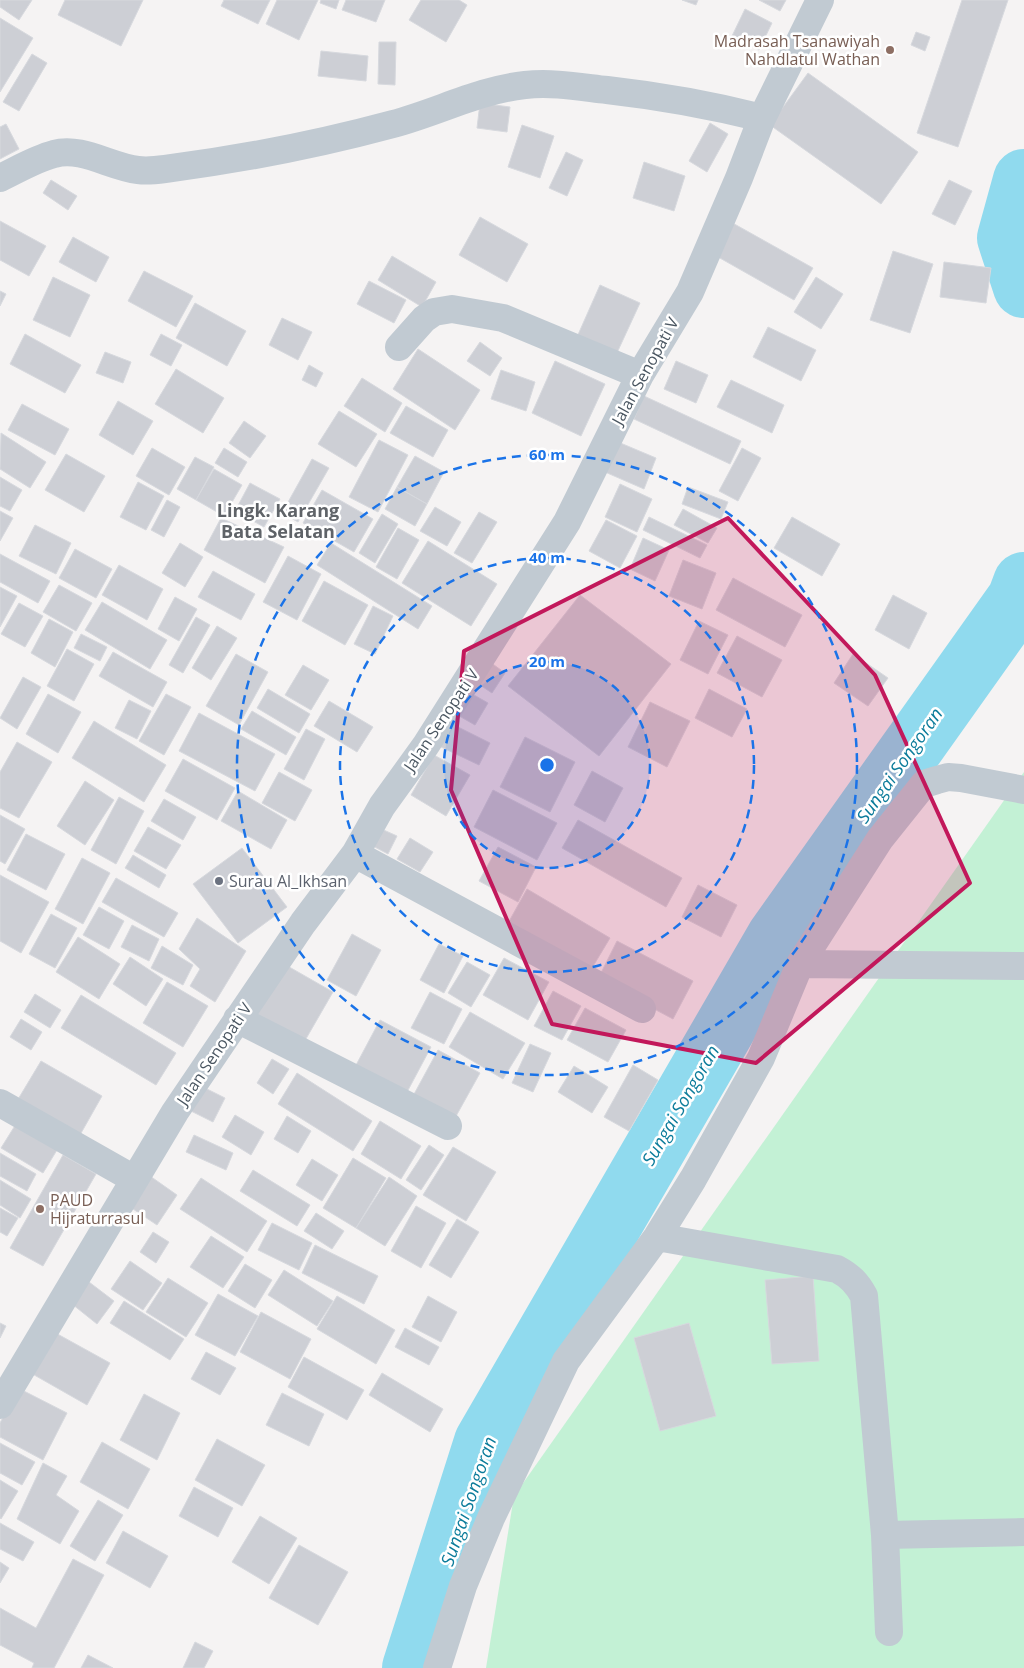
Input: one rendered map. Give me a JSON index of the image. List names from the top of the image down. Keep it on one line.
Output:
{"streets":{"street":["Jalan Senopati V"]},"districts":["Lingk. Karang Bata Selatan"],"water":["Sungai Songoran"],"places":["Madrasah Tsanawiyah Nahdlatul Wathan","Surau Al_Ikhsan","PAUD Hijraturrasul"],"rings":["60 m","40 m","20 m"]}
